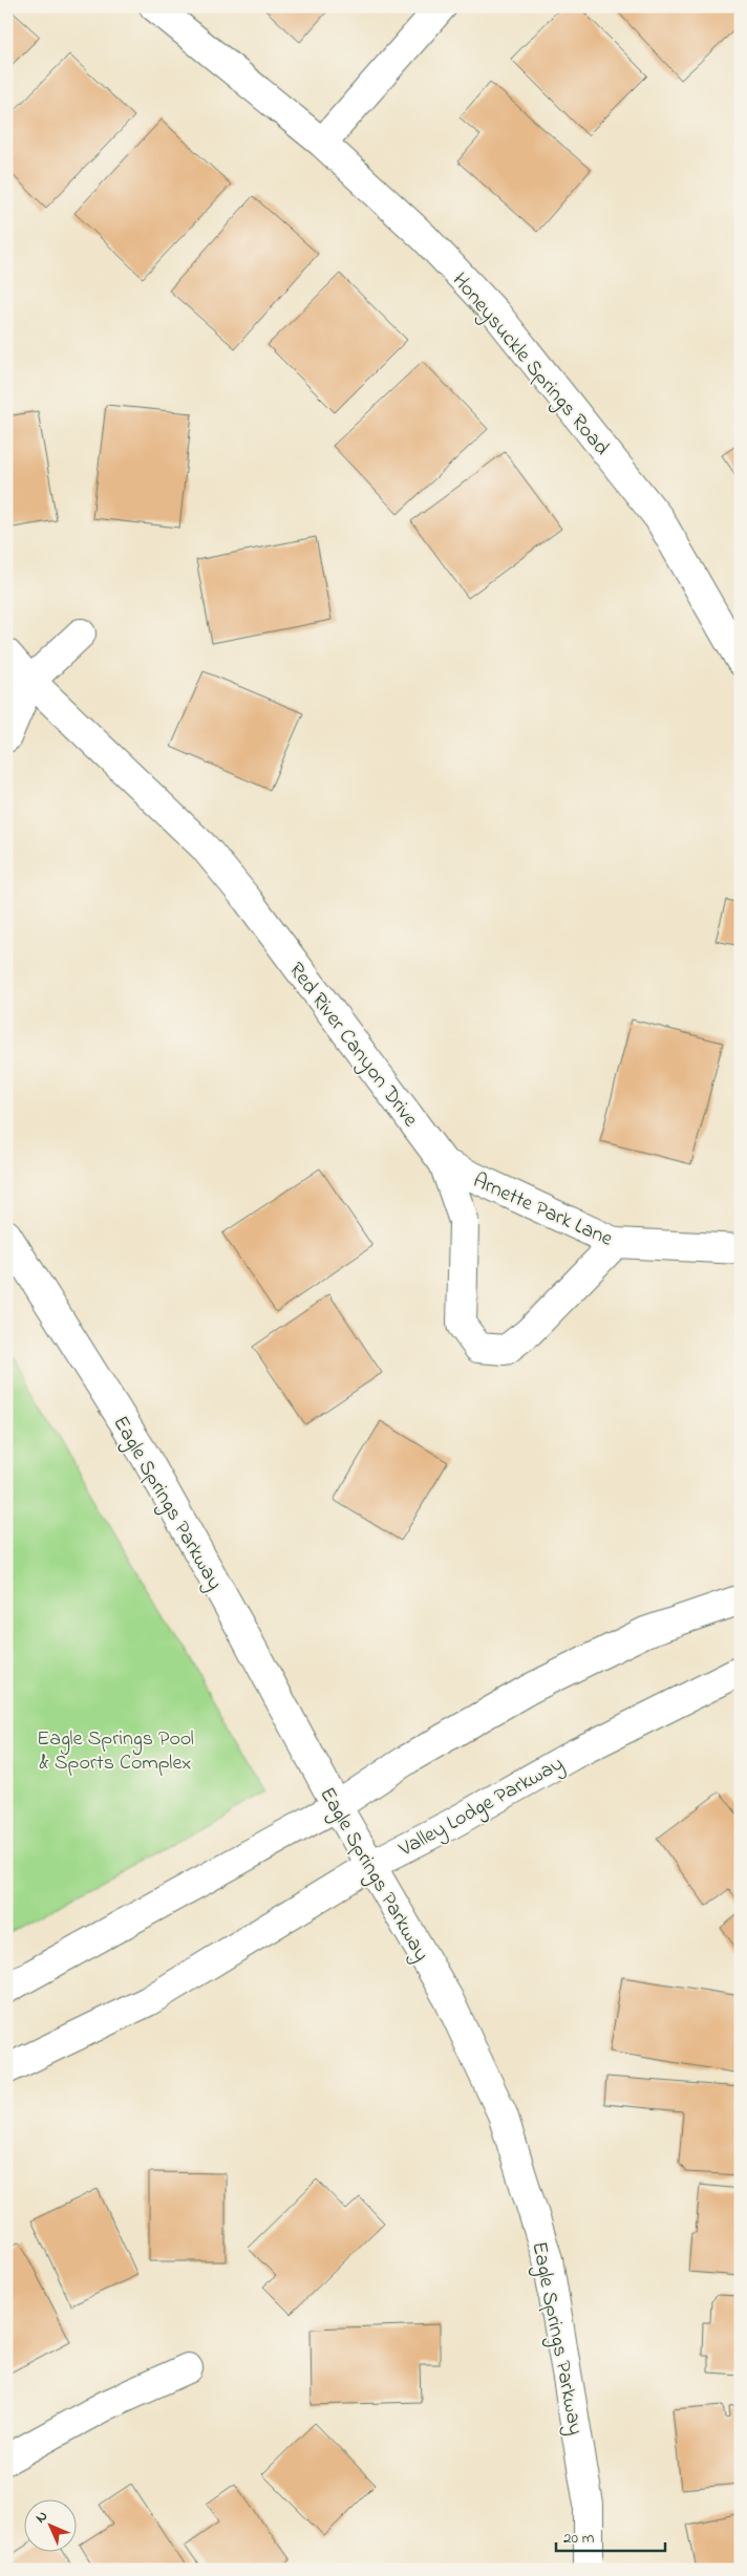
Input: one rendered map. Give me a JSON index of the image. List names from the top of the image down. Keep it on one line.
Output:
{"streets":{"street":["Honeysuckle Springs Road","Red River Canyon Drive","Arnette Park Lane","Eagle Springs Parkway","Valley Lodge Parkway"]},"crossings":[["Red River Canyon Drive","Arnette Park Lane"],["Eagle Springs Parkway","Valley Lodge Parkway"]],"parks":["Eagle Springs Pool & Sports Complex"],"scale_bar":"20 m","north":"top left"}
